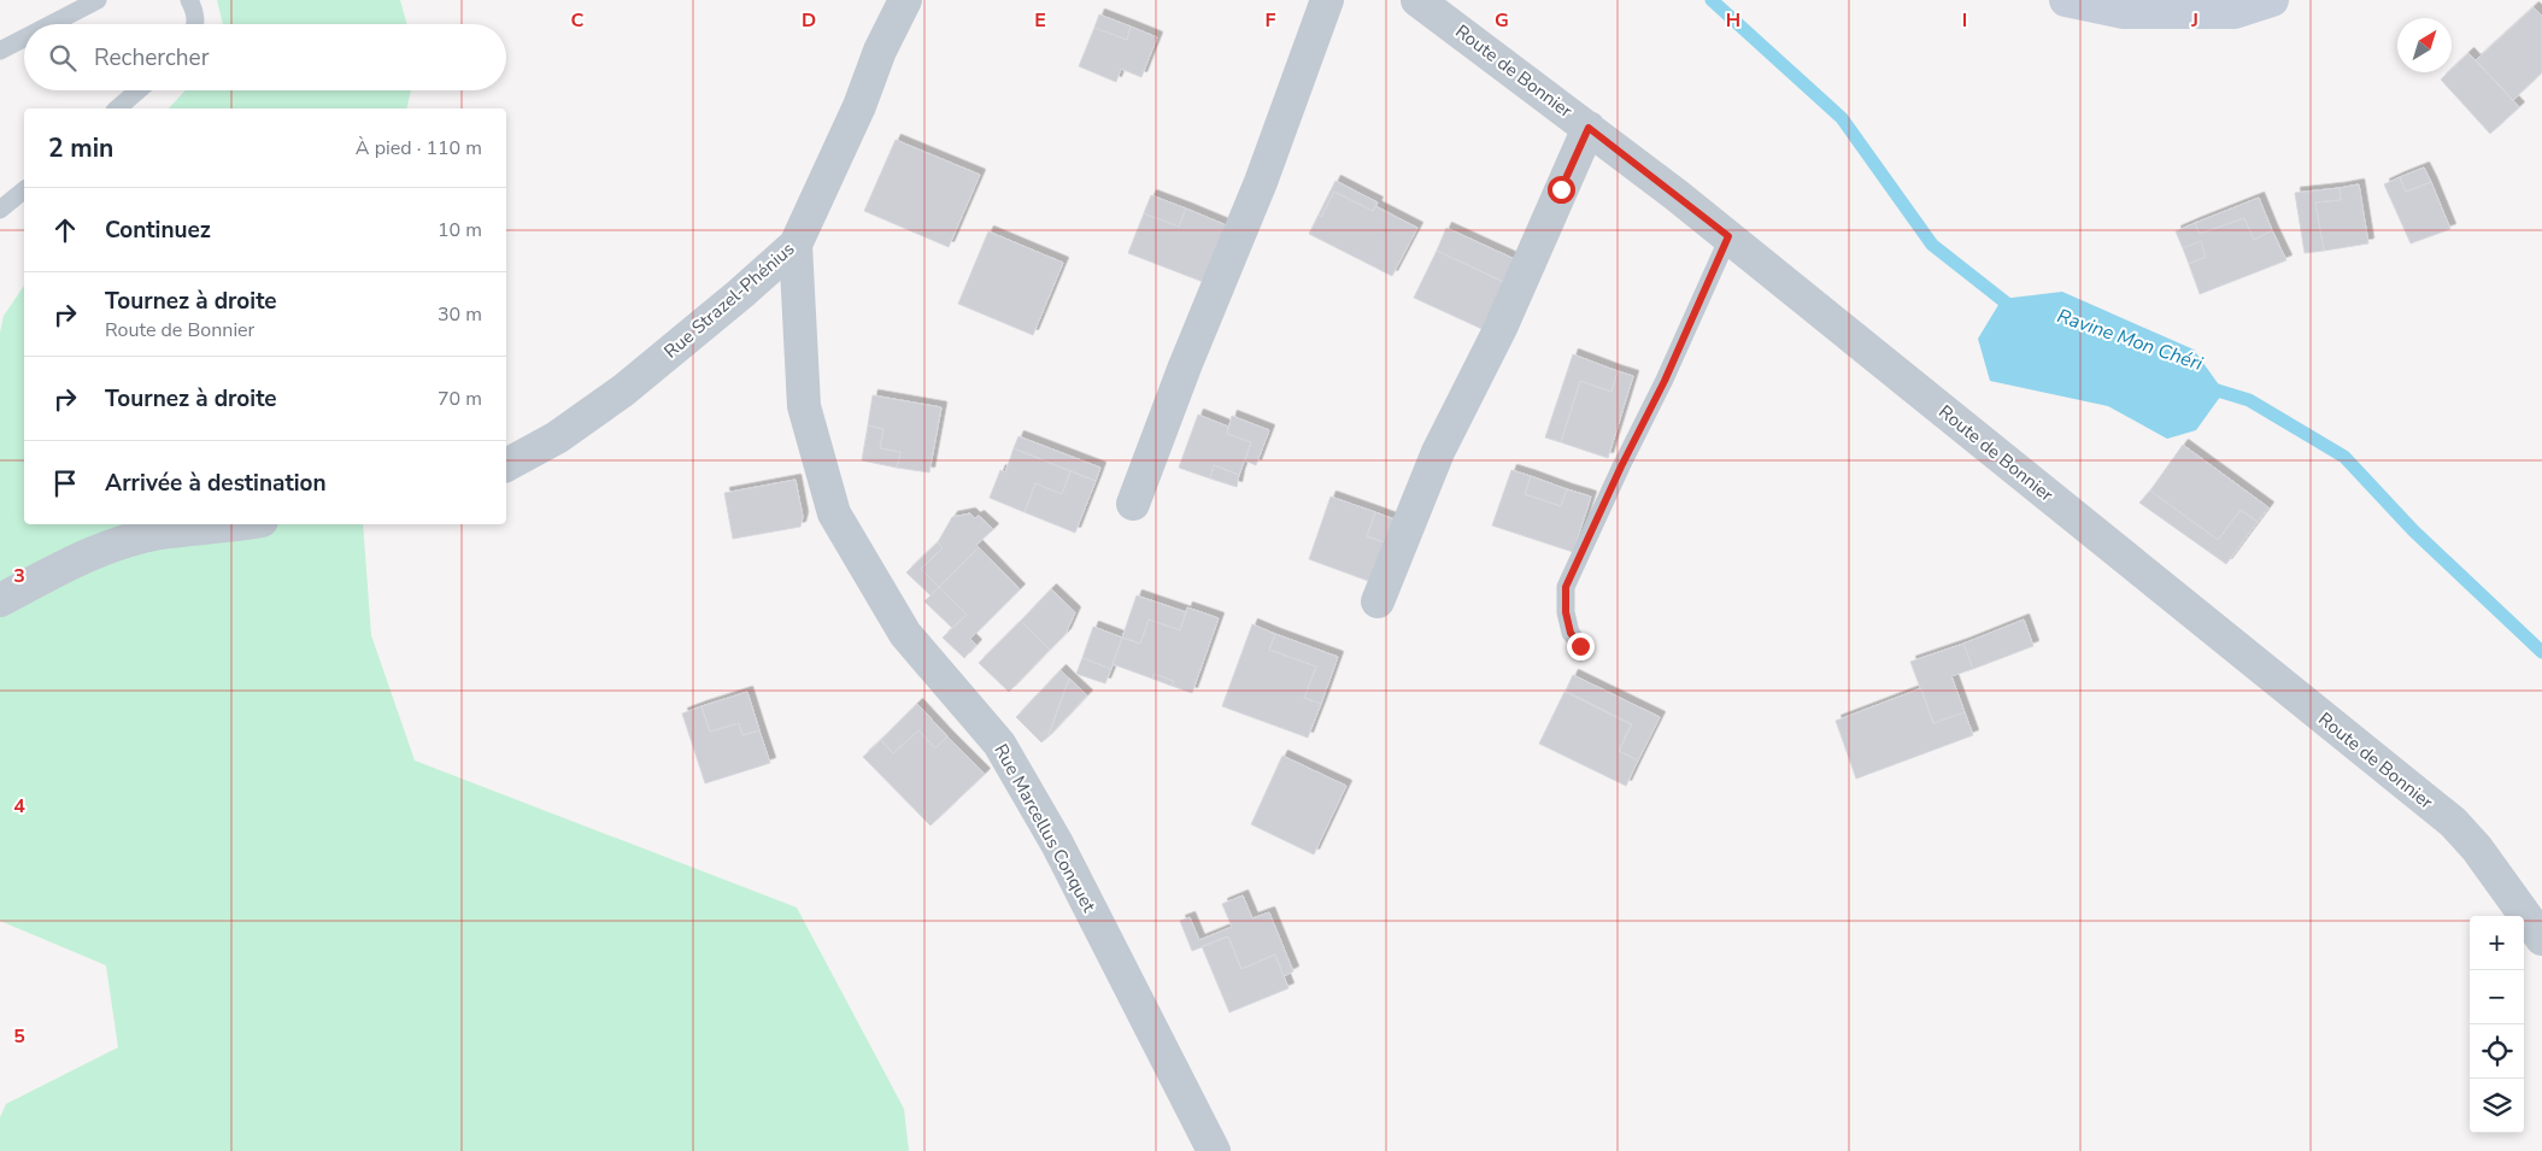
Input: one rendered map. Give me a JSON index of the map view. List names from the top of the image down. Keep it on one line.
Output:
{"streets":{"street":["Route de Bonnier","Rue Strazel-Phénius","Rue Marcellus Conquet"]},"crossings":[["Rue Strazel-Phénius","Rue Marcellus Conquet"]],"water":["Ravine Mon Chéri"],"north":"top right","page":{"search":"Rechercher","heading":["2 min","À pied · 110 m"],"list":[["Continuez","10 m"],["Tournez à droite","Route de Bonnier","30 m"],["Tournez à droite","70 m"],"Arrivée à destination"],"map_buttons":["+","−"]},"grid":{"columns":["C","D","E","F","G","H","I","J"],"rows":["3","4","5"]}}
